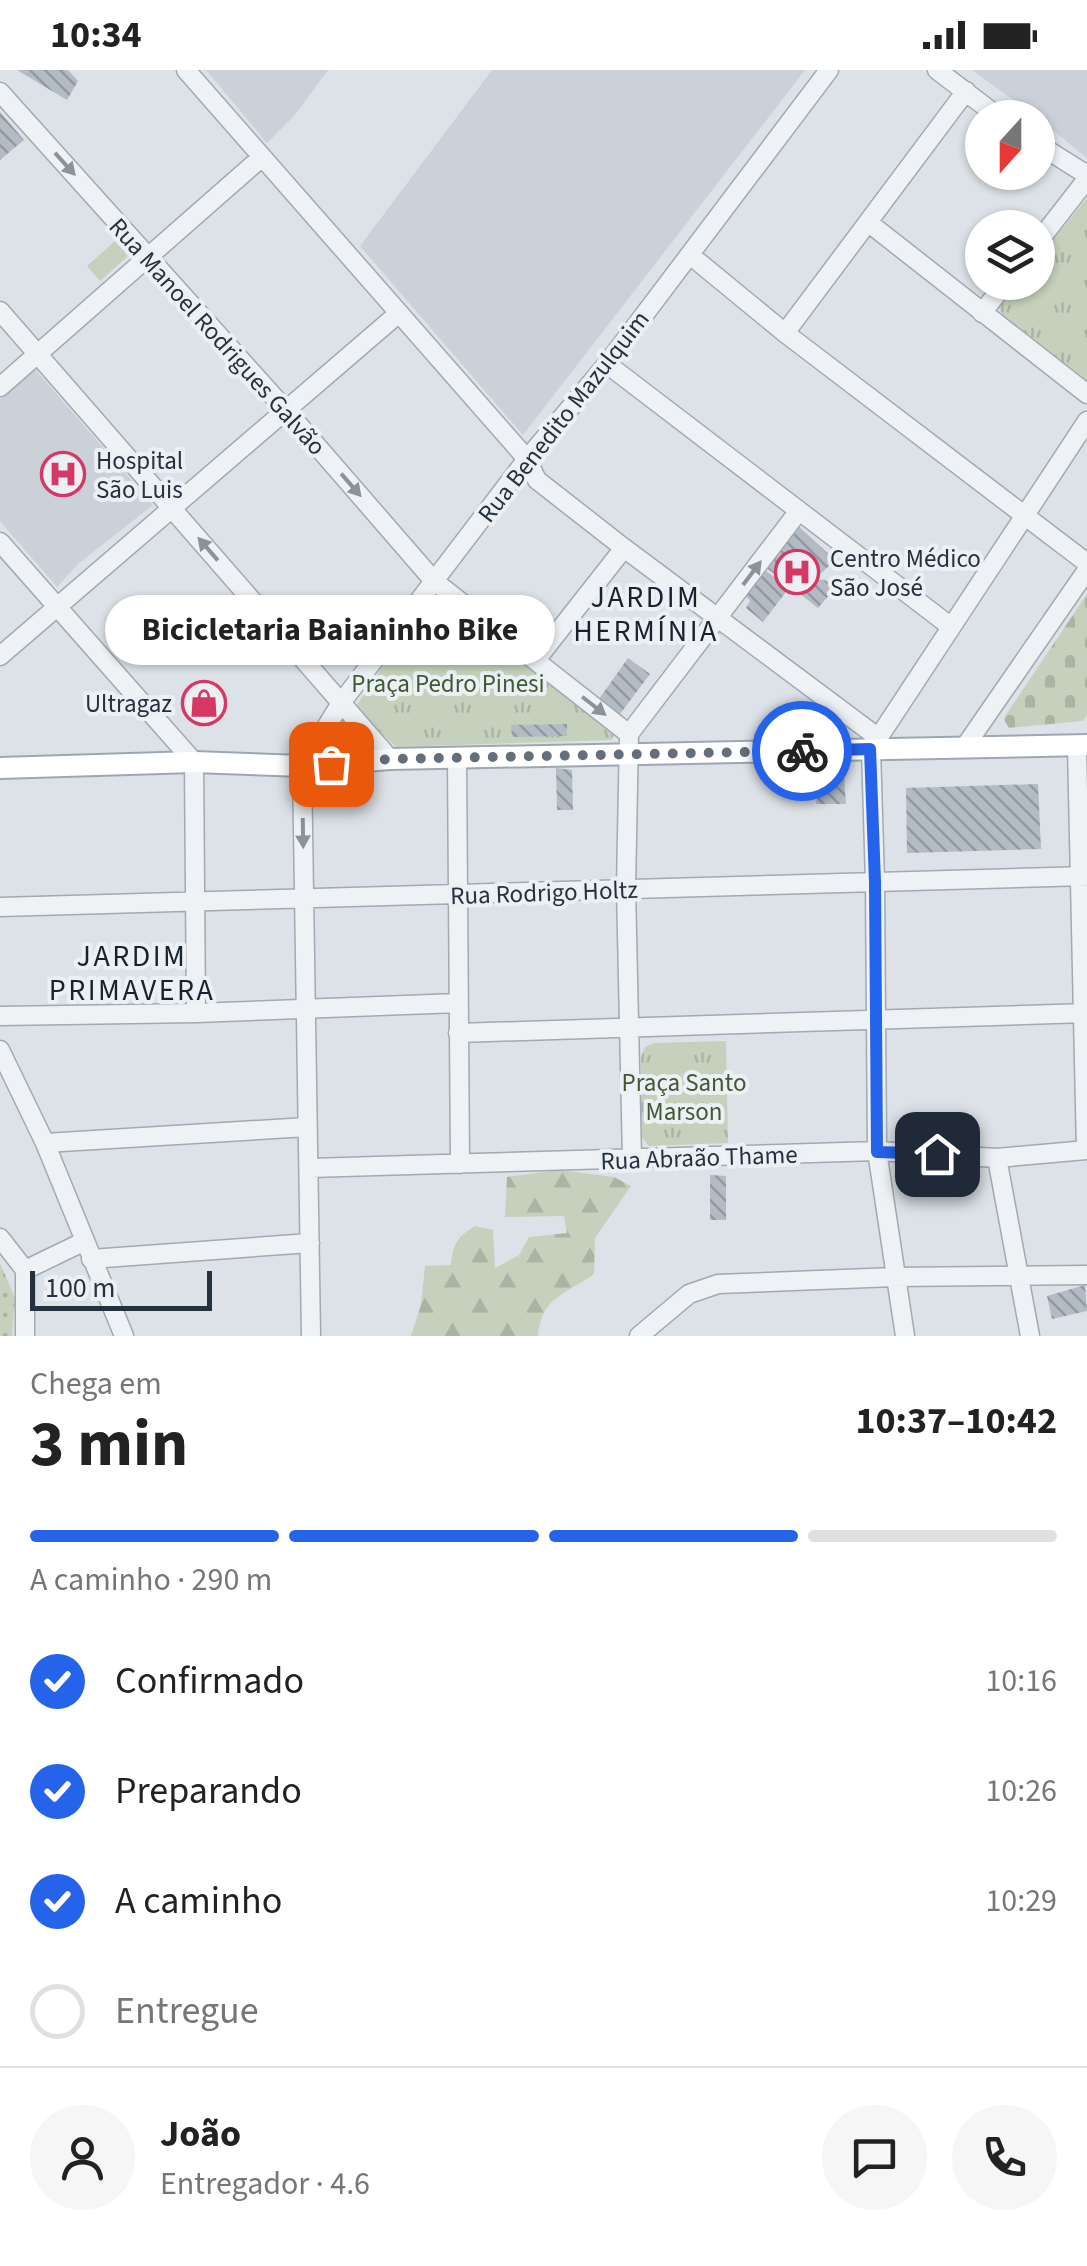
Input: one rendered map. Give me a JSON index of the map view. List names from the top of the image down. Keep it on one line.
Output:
{"streets":{"street":["Rua Manoel Rodrigues Galvão","Rua Benedito Mazulquim","Rua Rodrigo Holtz","Rua Abraão Thame"]},"crossings":[["Rua Manoel Rodrigues Galvão","Rua Benedito Mazulquim"]],"districts":["JARDIM HERMÍNIA","JARDIM PRIMAVERA"],"parks":["Praça Pedro Pinesi","Praça Santo Marson"],"places":{"hospital":["Hospital São Luis","Centro Médico São José"],"shop":["Ultragaz"],"other":["Bicicletaria Baianinho Bike"]},"scale_bar":"100 m","north":"bottom","page":{"status":"10:34","bubble":"Bicicletaria Baianinho Bike","scale":"100 m","heading":["3 min","Chega em","10:37–10:42"],"panel":["João","Entregador · 4.6"],"bar":"A caminho · 290 m","list":[["Confirmado","10:16"],["Preparando","10:26"],["A caminho","10:29"],"Entregue"]}}
